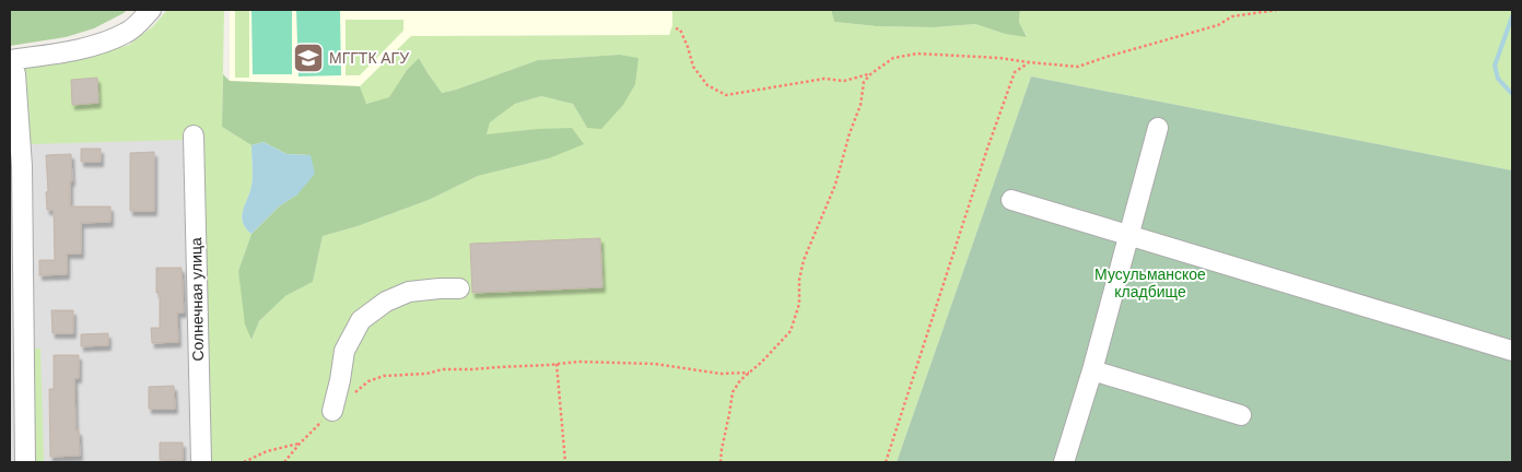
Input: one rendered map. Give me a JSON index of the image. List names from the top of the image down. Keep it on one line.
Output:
{"streets":{"street":["Солнечная улица"]},"parks":["Мусульманское кладбище"],"places":{"school or university":["МГГТК АГУ"]}}
